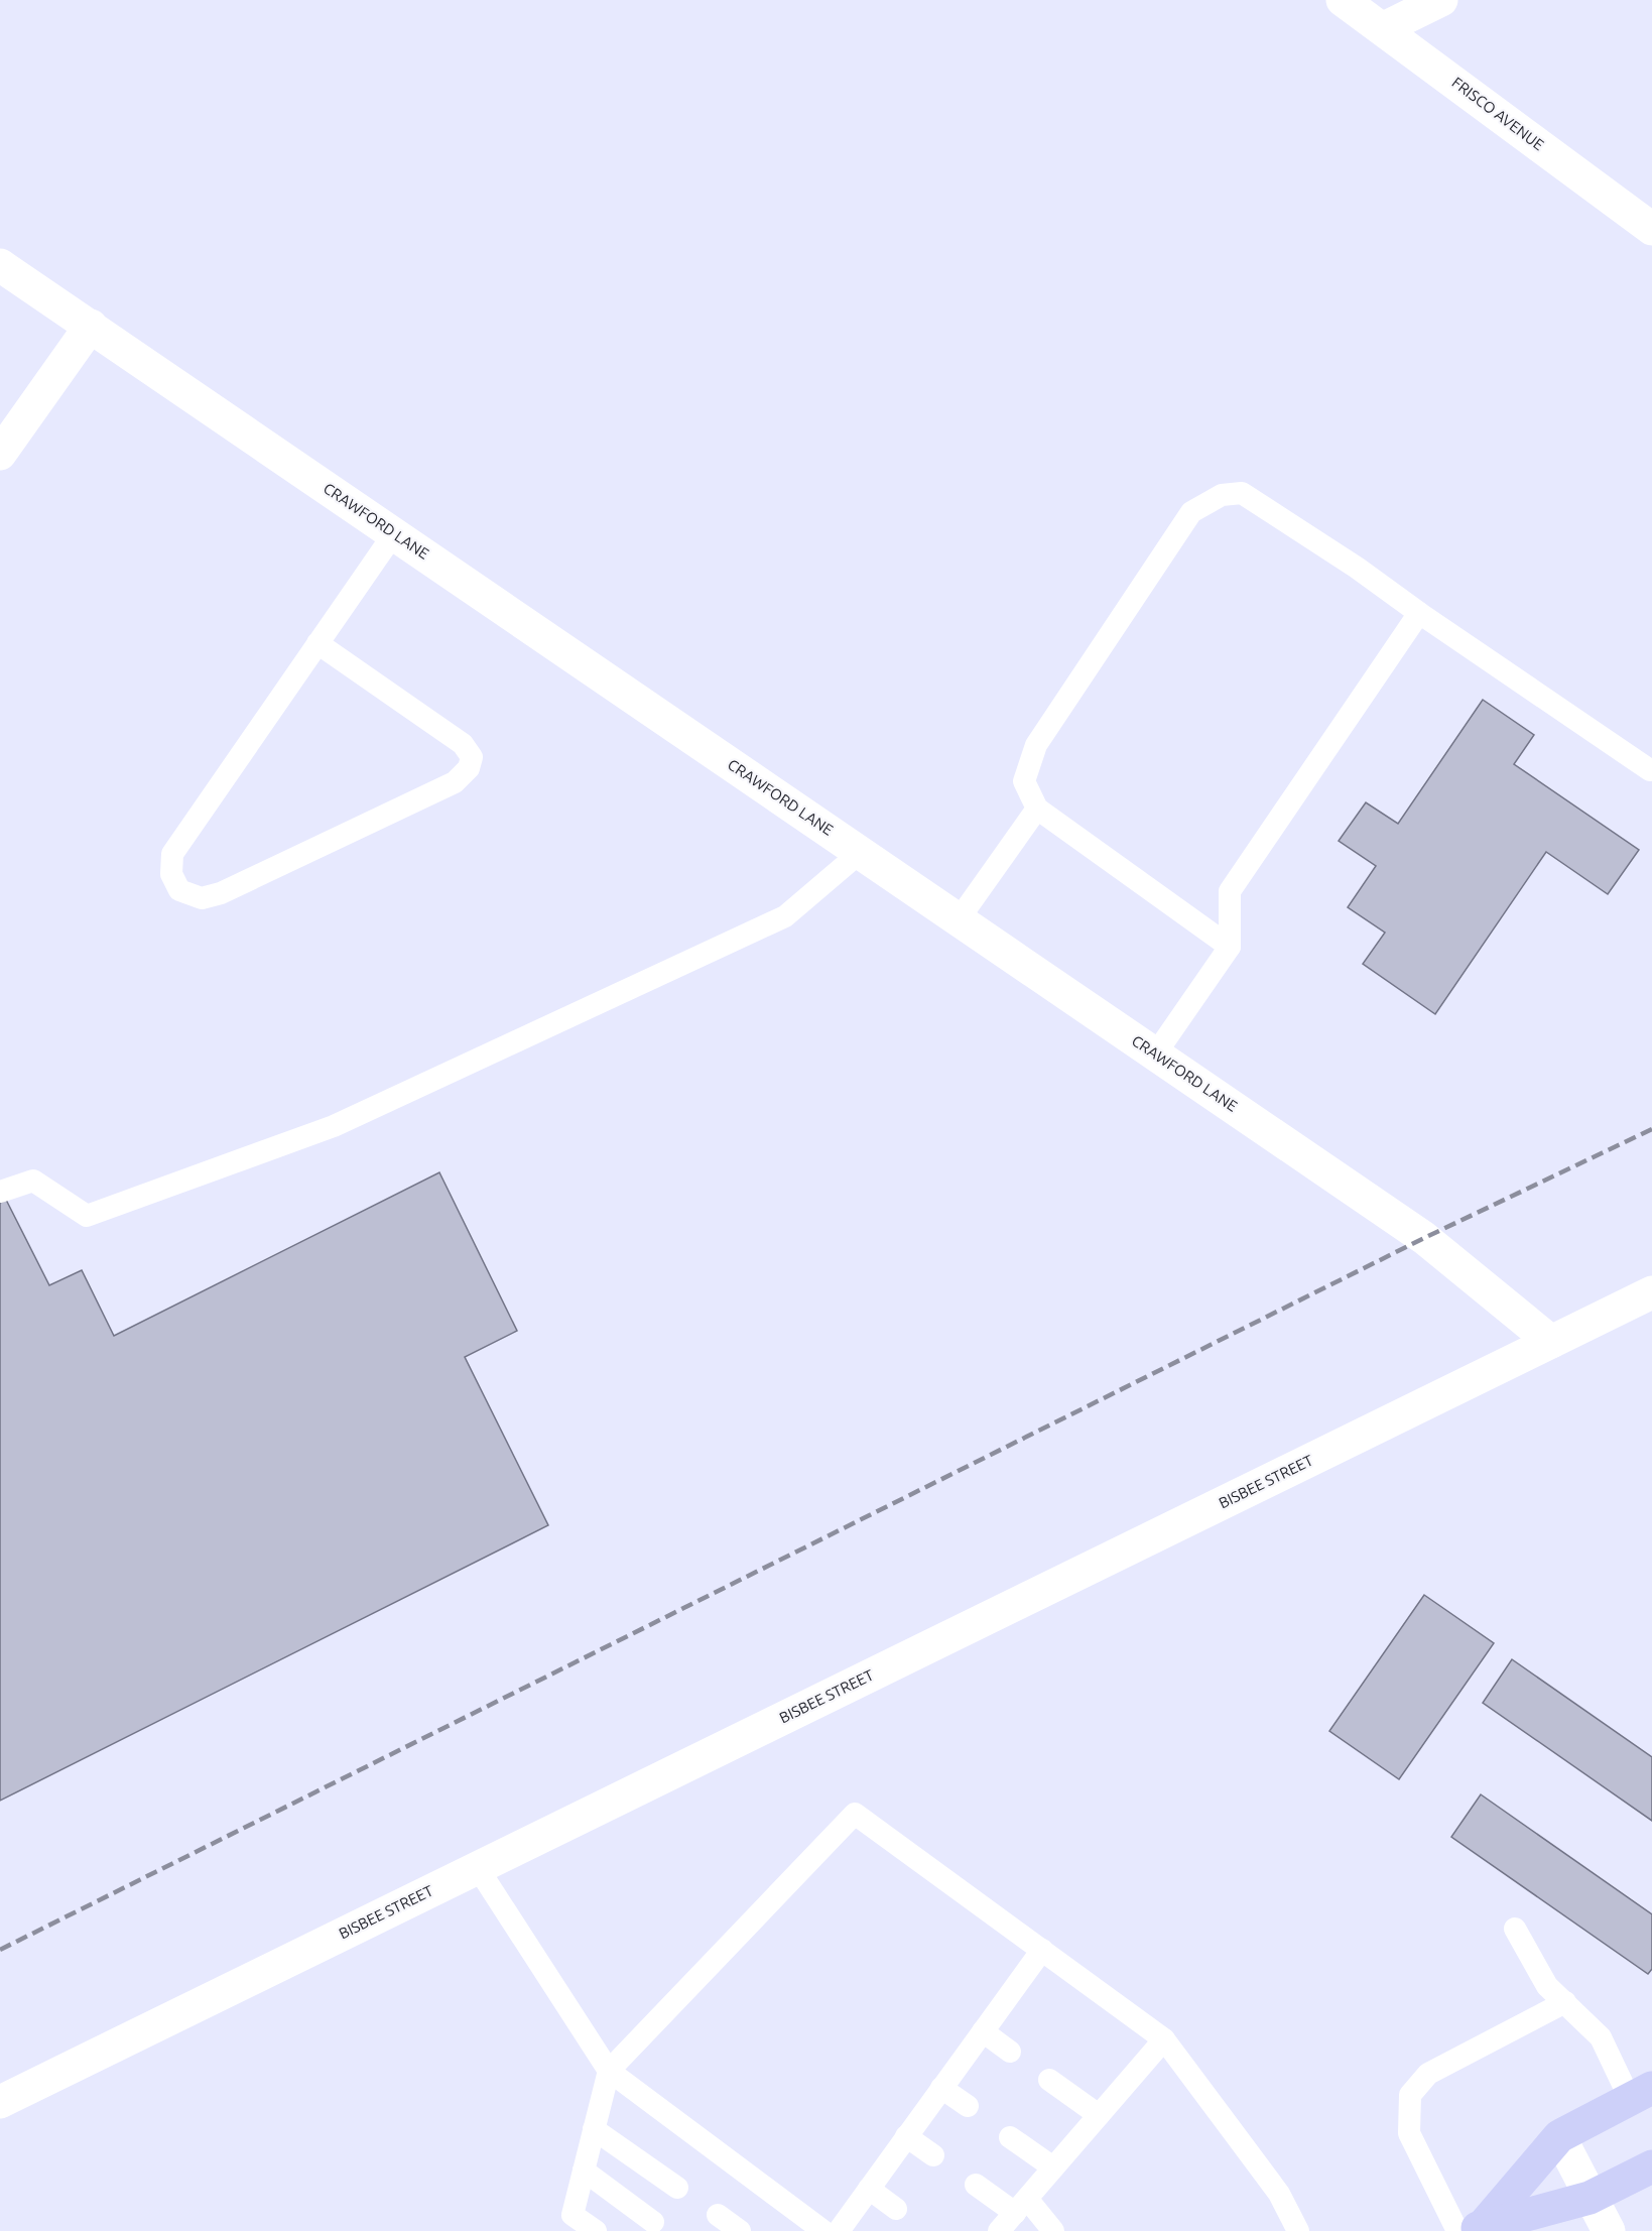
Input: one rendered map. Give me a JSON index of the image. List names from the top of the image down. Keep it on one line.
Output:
{"streets":{"street":["FRISCO AVENUE","CRAWFORD LANE","BISBEE STREET"]},"crossings":[["CRAWFORD LANE","BISBEE STREET"]]}
